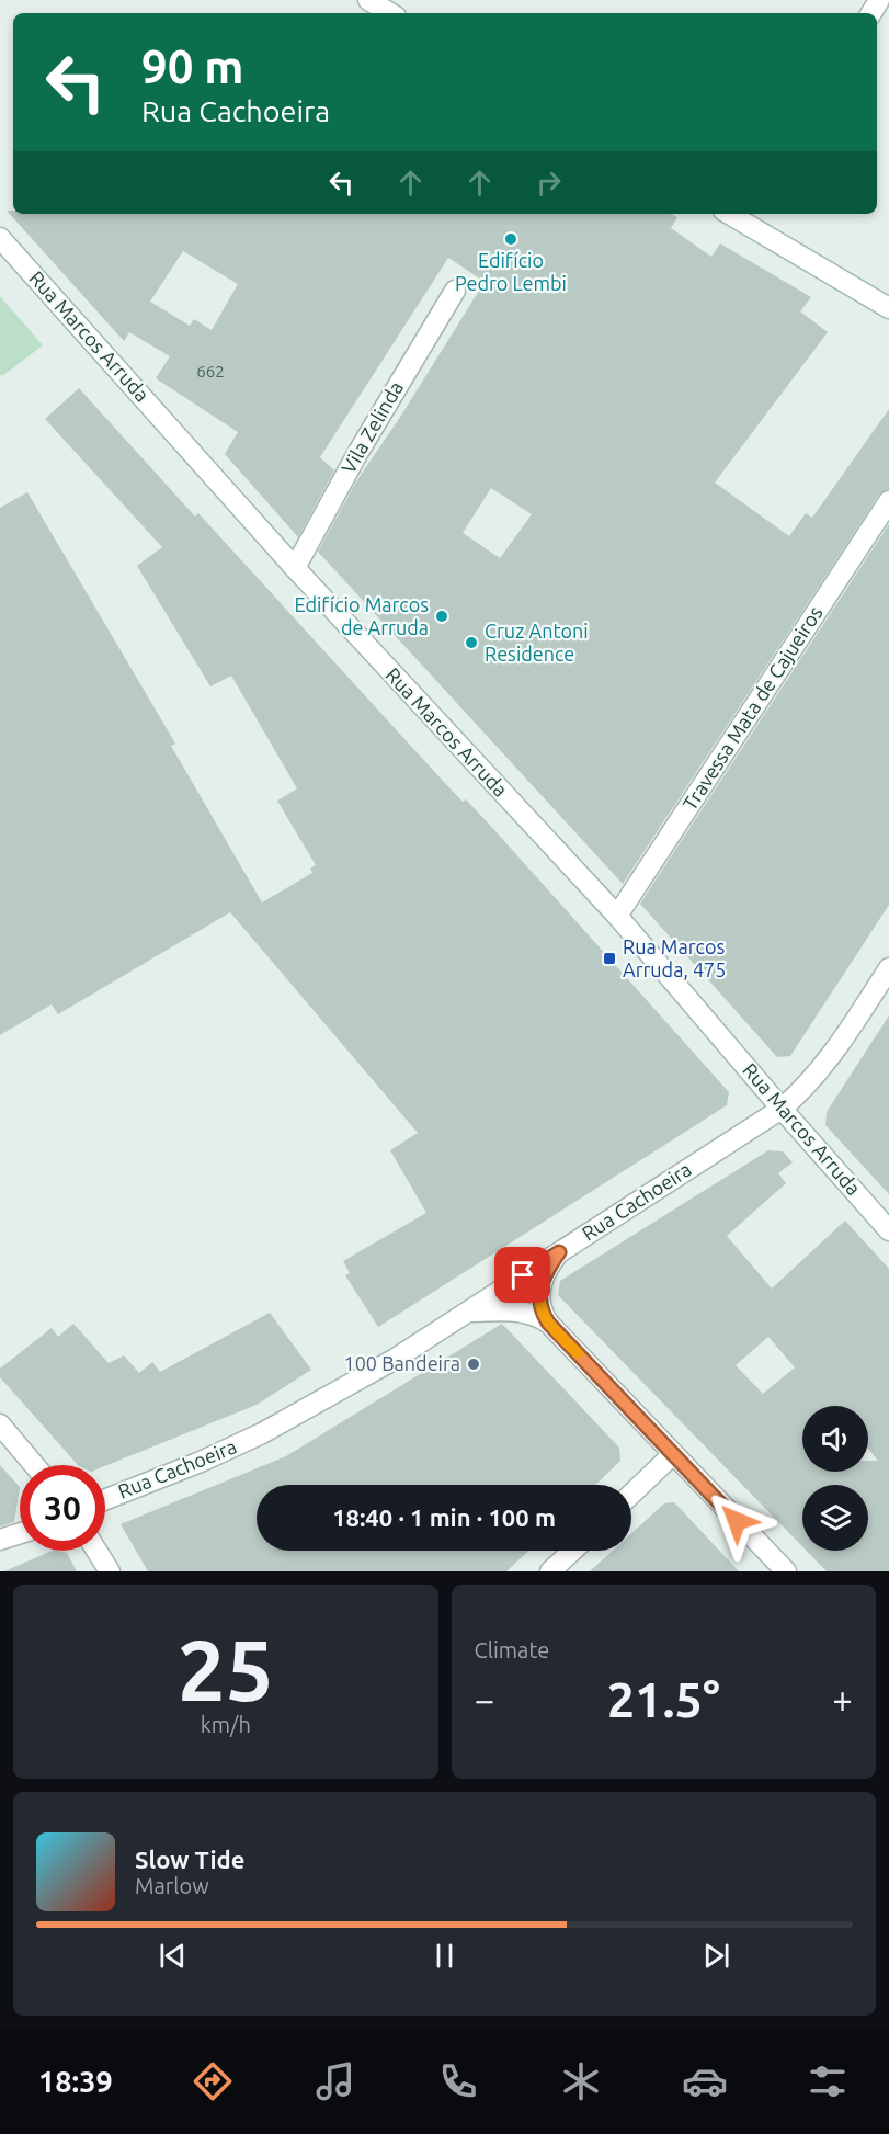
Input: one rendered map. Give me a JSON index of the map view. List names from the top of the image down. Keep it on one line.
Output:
{"streets":{"street":["Rua Marcos Arruda","Vila Zelinda","Travessa Mata de Cajueiros","Rua Cachoeira"]},"crossings":[["Rua Marcos Arruda","Vila Zelinda"],["Rua Marcos Arruda","Travessa Mata de Cajueiros"],["Rua Marcos Arruda","Rua Cachoeira"]],"places":{"other":["Edifício Pedro Lembi","Edifício Marcos de Arruda","Cruz Antoni Residence","100 Bandeira"],"transit":["Rua Marcos Arruda, 475"]},"house_numbers":["662"],"page":{"turn":["90 m","Rua Cachoeira"],"limit":"30","trip":"18:40 · 1 min · 100 m","tile":[["25","km/h"],"Climate"],"heat":["−","21.5°","+"],"song":["Slow Tide","Marlow"],"tabs":"18:39"}}
